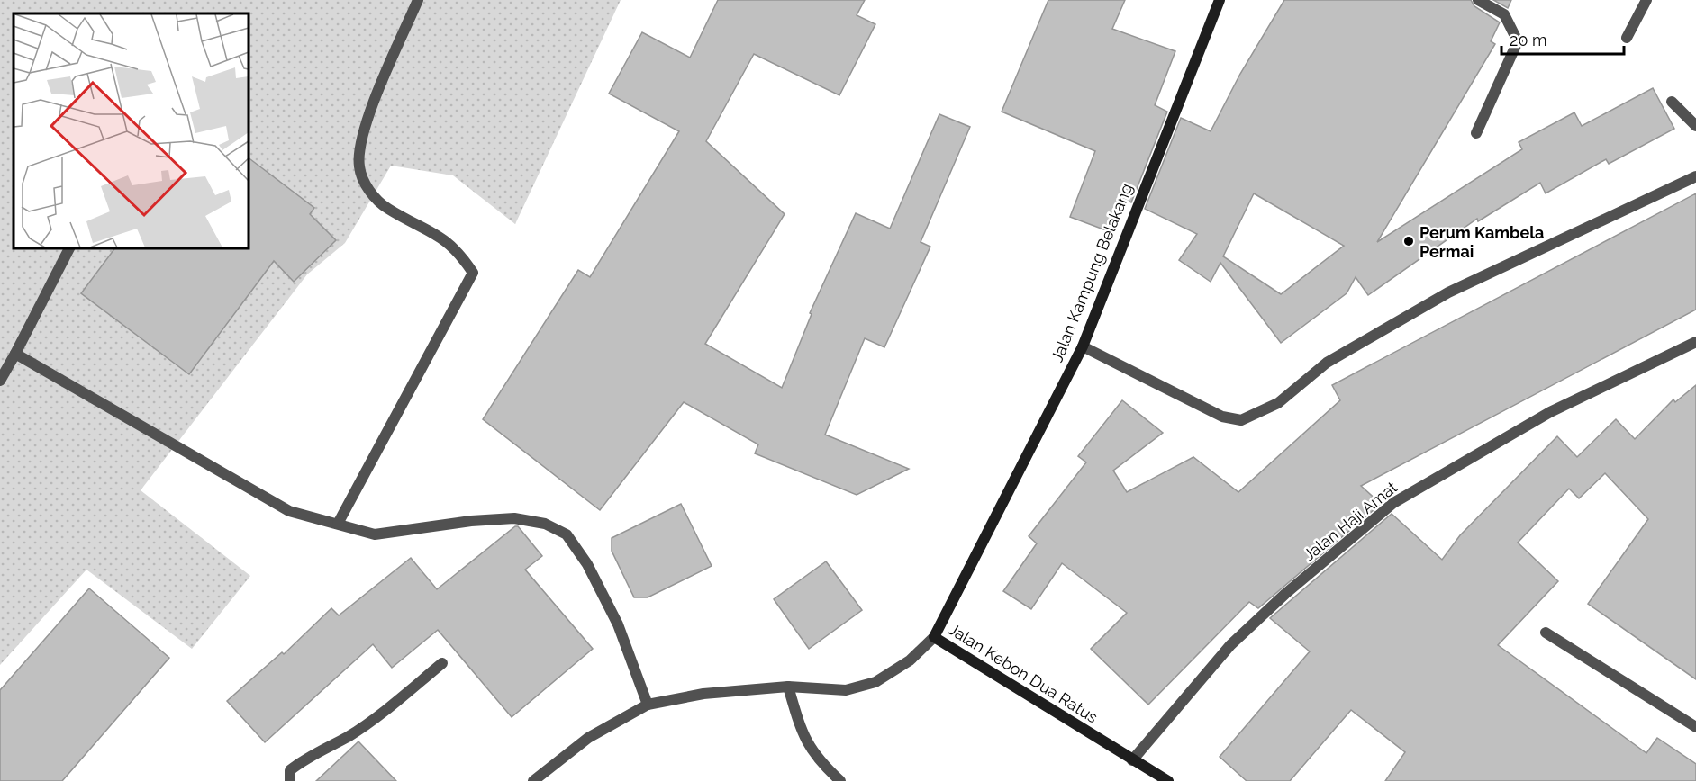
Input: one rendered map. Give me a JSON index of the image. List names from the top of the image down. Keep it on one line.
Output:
{"streets":{"street":["Jalan Kampung Belakang","Jalan Haji Amat","Jalan Kebon Dua Ratus"]},"crossings":[["Jalan Kampung Belakang","Jalan Kebon Dua Ratus"],["Jalan Haji Amat","Jalan Kebon Dua Ratus"]],"places":["Perum Kambela Permai"],"scale_bar":"20 m"}
